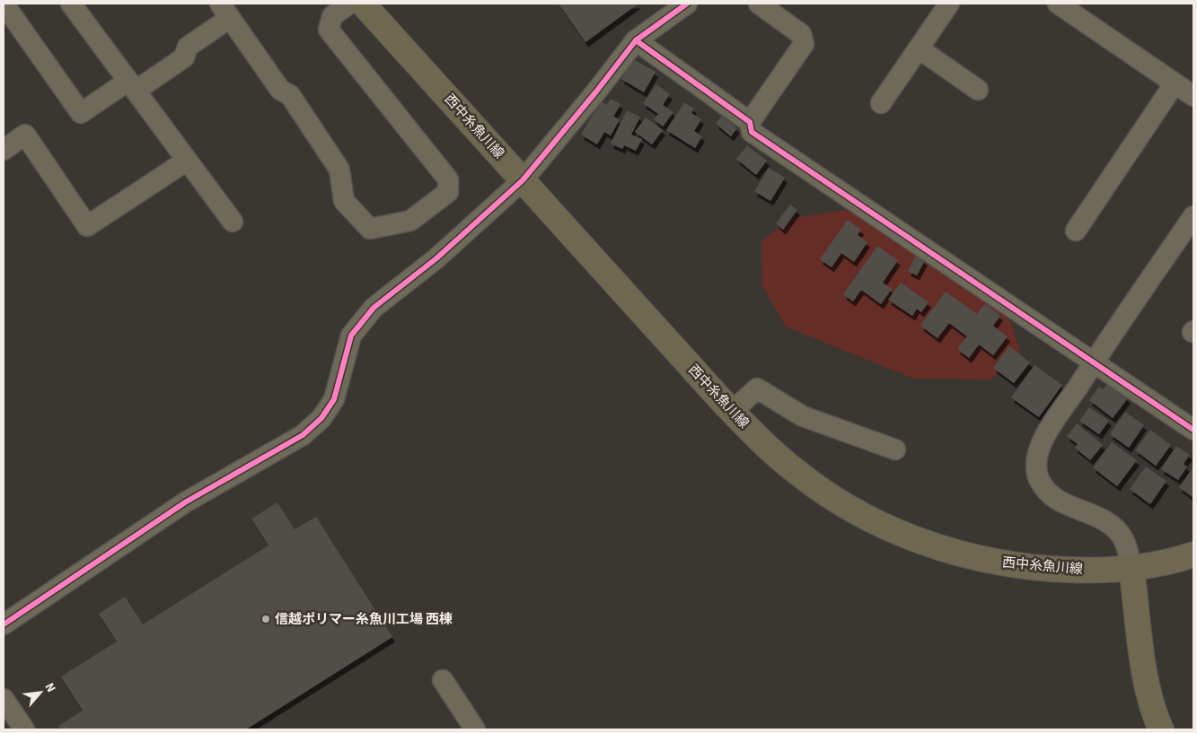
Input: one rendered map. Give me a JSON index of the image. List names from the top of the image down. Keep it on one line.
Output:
{"streets":{"main road":["西中糸魚川線"]},"places":["信越ポリマー糸魚川工場 西棟"],"north":"top right"}
